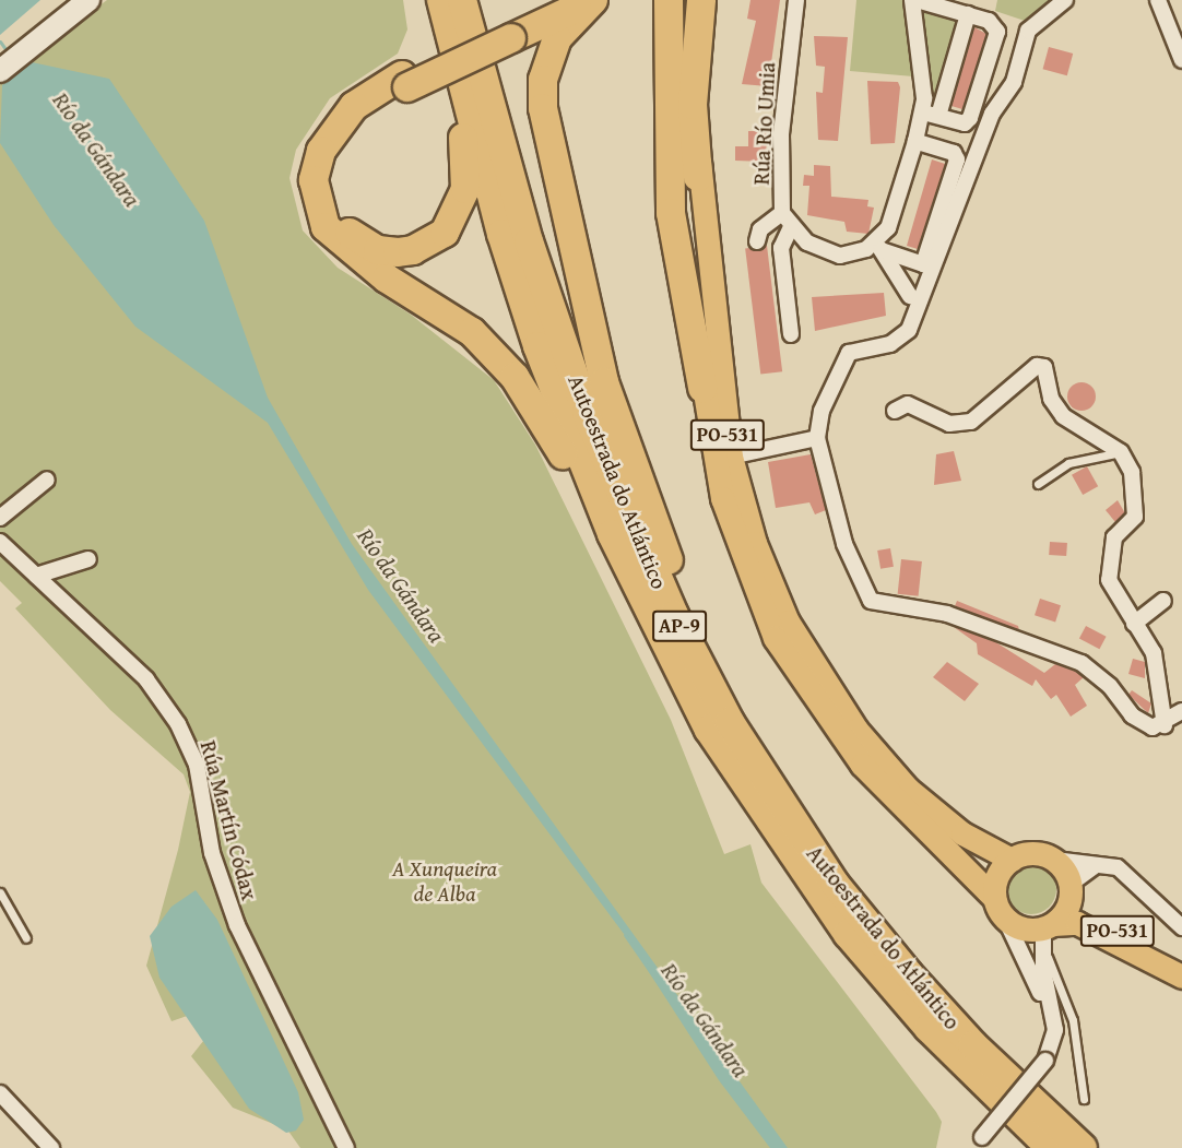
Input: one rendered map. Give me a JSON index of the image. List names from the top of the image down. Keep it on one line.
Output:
{"streets":{"highway":["Autoestrada do Atlántico","AP-9"],"main road":["PO-531"],"street":["Rúa Río Umia","Rúa Martín Códax"]},"water":["Río da Gándara"],"parks":["A Xunqueira de Alba"]}
